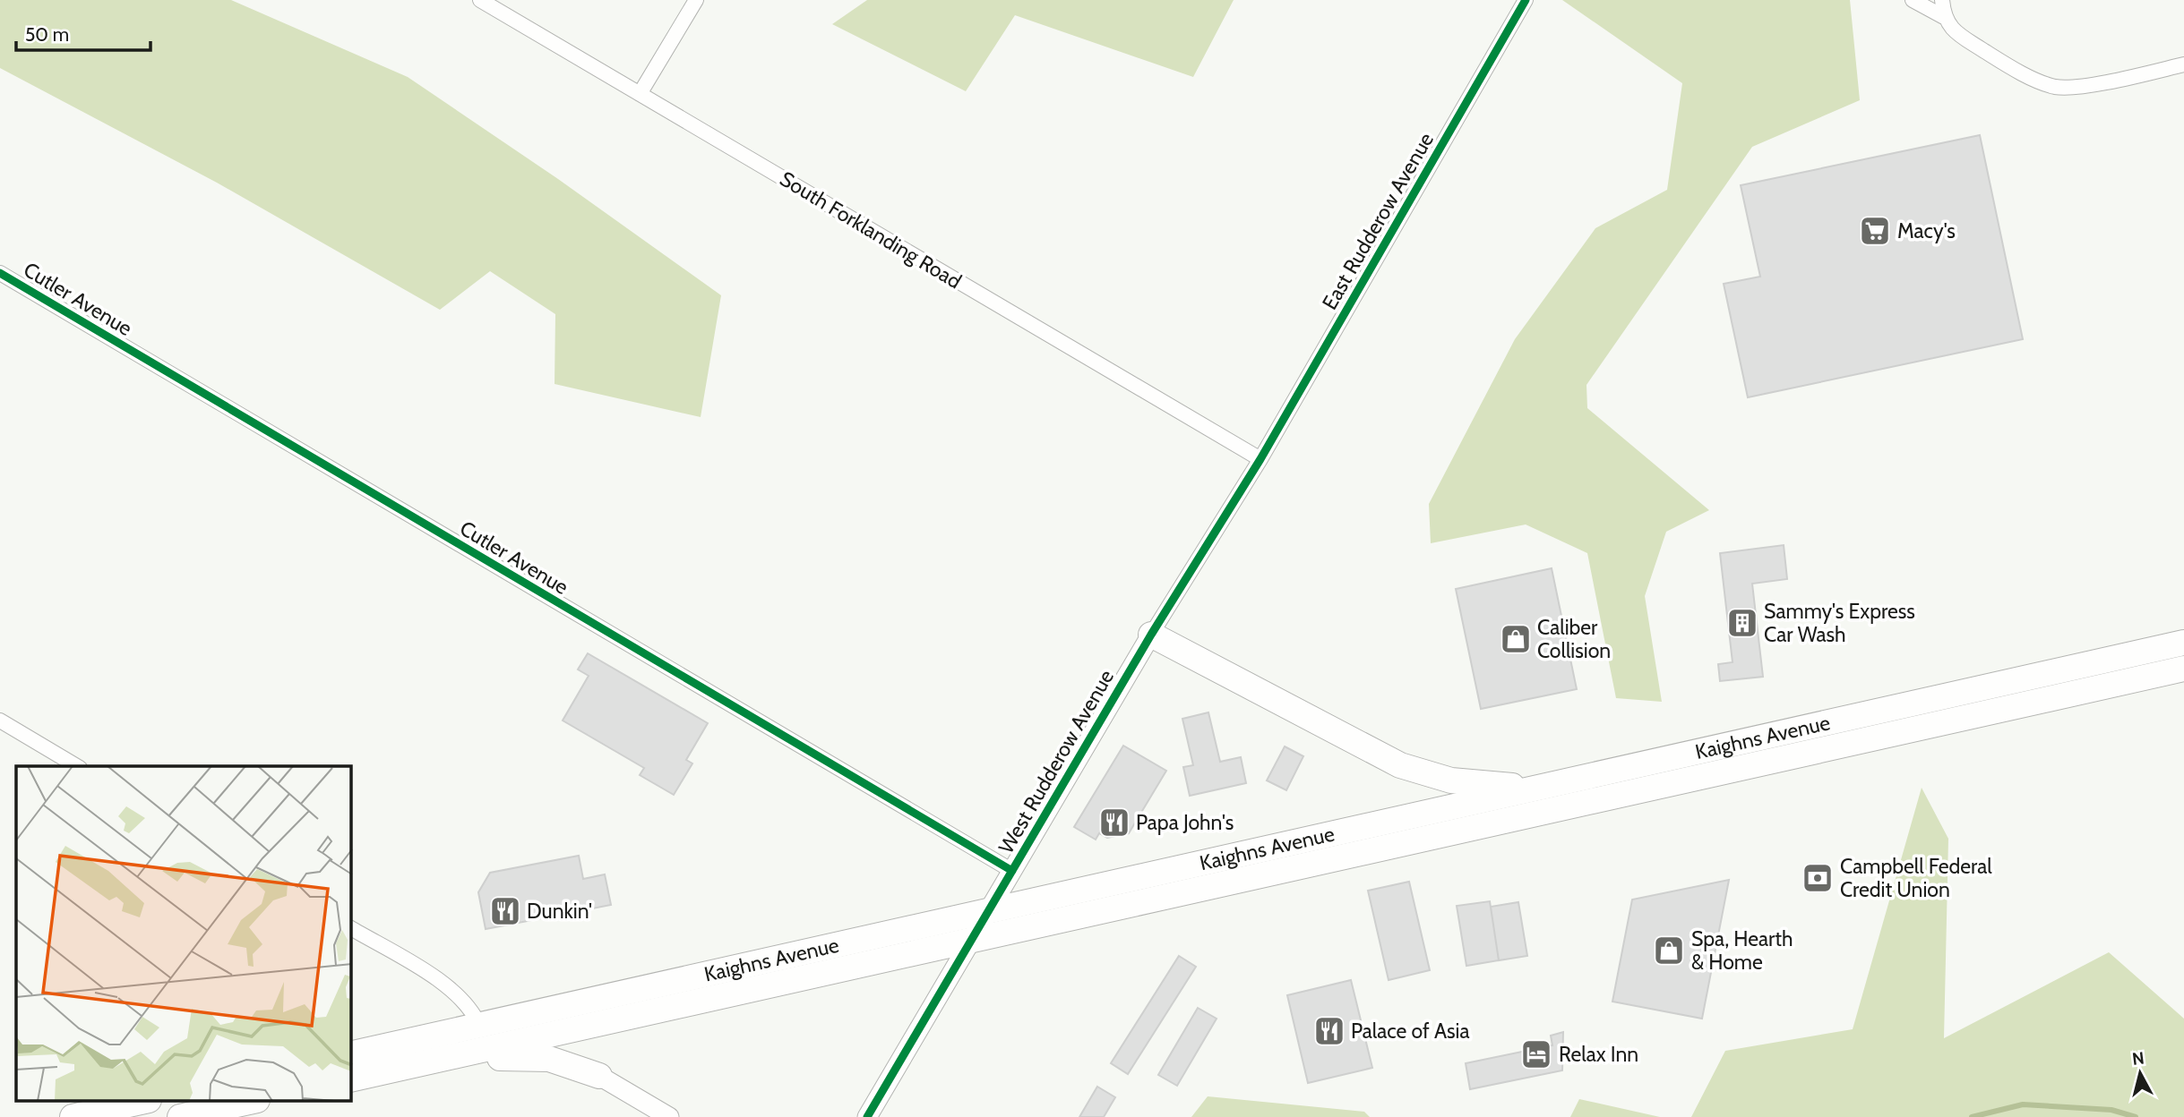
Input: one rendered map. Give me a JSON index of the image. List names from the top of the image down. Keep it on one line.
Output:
{"streets":{"highway":["Kaighns Avenue"],"street":["East Rudderow Avenue","South Forklanding Road","Cutler Avenue","West Rudderow Avenue"]},"crossings":[["East Rudderow Avenue","South Forklanding Road"],["East Rudderow Avenue","West Rudderow Avenue"],["South Forklanding Road","West Rudderow Avenue"],["Cutler Avenue","West Rudderow Avenue"],["Kaighns Avenue","West Rudderow Avenue"]],"places":{"supermarket":["Macy's"],"building":["Sammy's Express Car Wash"],"shop":["Caliber Collision","Spa, Hearth & Home"],"restaurant":["Papa John's","Dunkin'","Palace of Asia"],"bank":["Campbell Federal Credit Union"],"hotel":["Relax Inn"]},"scale_bar":"50 m","north":"top"}
